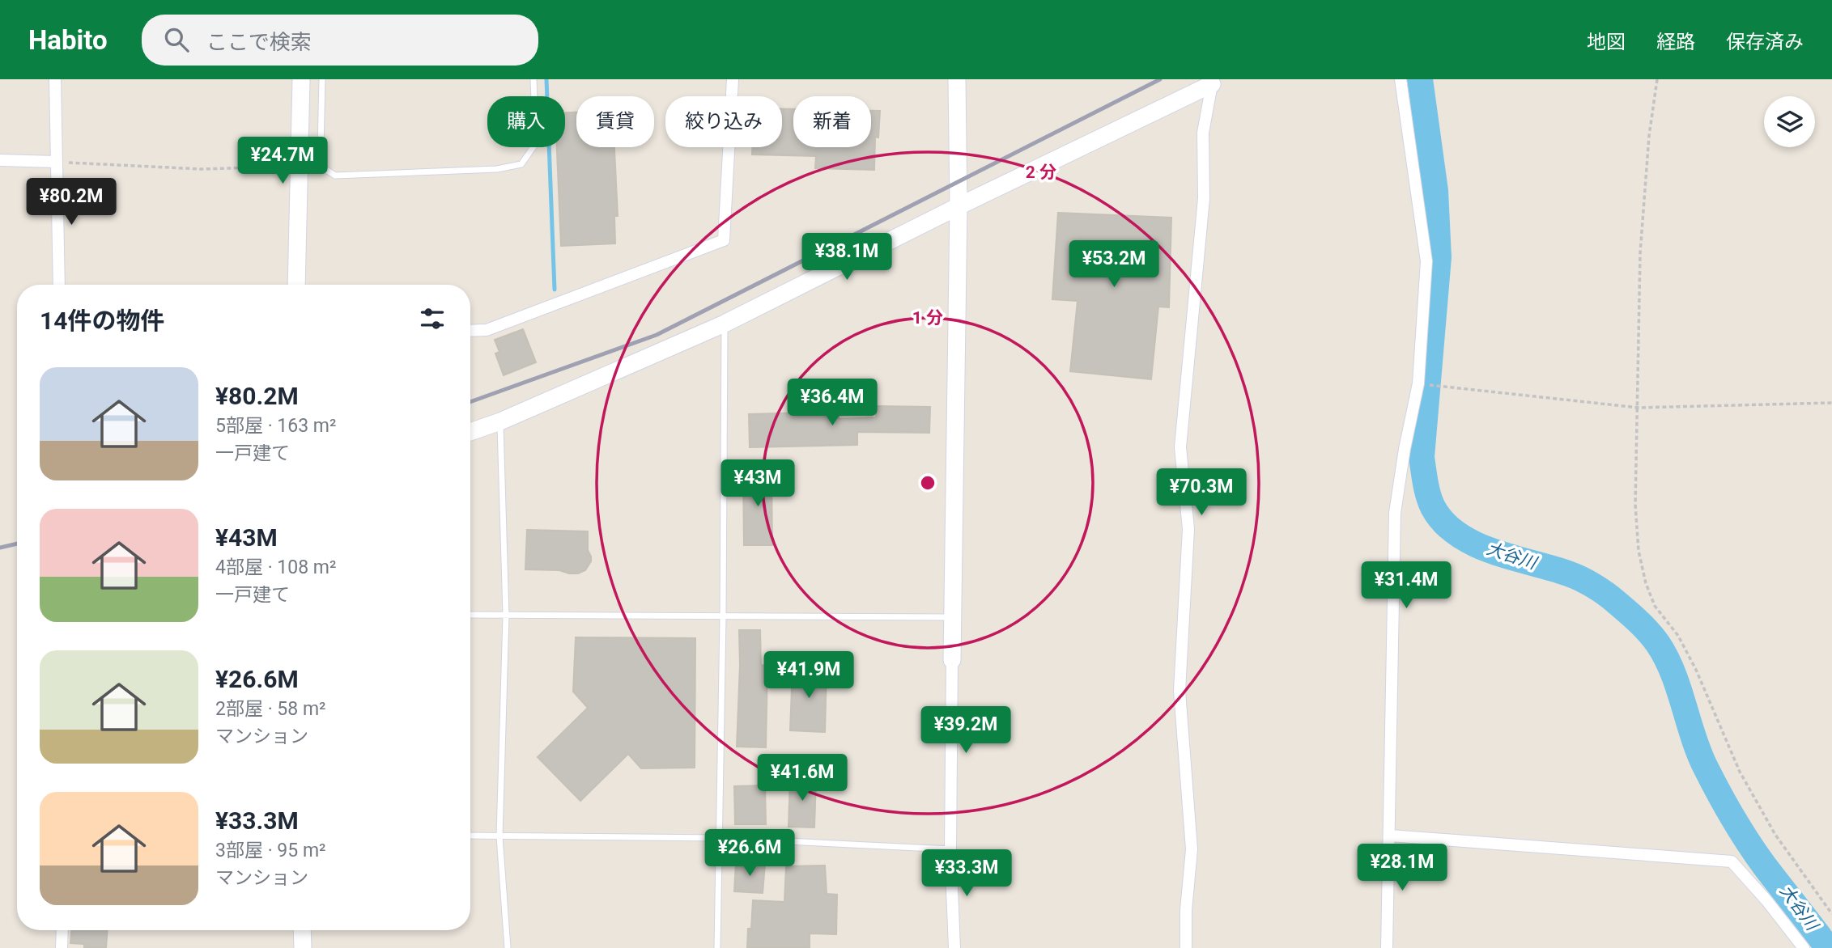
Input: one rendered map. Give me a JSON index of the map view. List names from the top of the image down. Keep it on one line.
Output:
{"water":["大谷川"],"page":{"header":"Habito","search":"ここで検索","nav":["地図","経路","保存済み"],"chip":["購入","賃貸","絞り込み","新着"],"price":["¥24.7M","¥80.2M","¥38.1M","¥53.2M","¥36.4M","¥43M","¥70.3M","¥31.4M","¥41.9M","¥39.2M","¥41.6M","¥26.6M","¥28.1M","¥33.3M"],"heading":"14件の物件","list":[{"name":"¥80.2M","note":"5部屋 · 163 m² · 一戸建て"},{"name":"¥43M","note":"4部屋 · 108 m² · 一戸建て"},{"name":"¥26.6M","note":"2部屋 · 58 m² · マンション"},{"name":"¥33.3M","note":"3部屋 · 95 m² · マンション"}]},"rings":["2 分","1 分"]}
